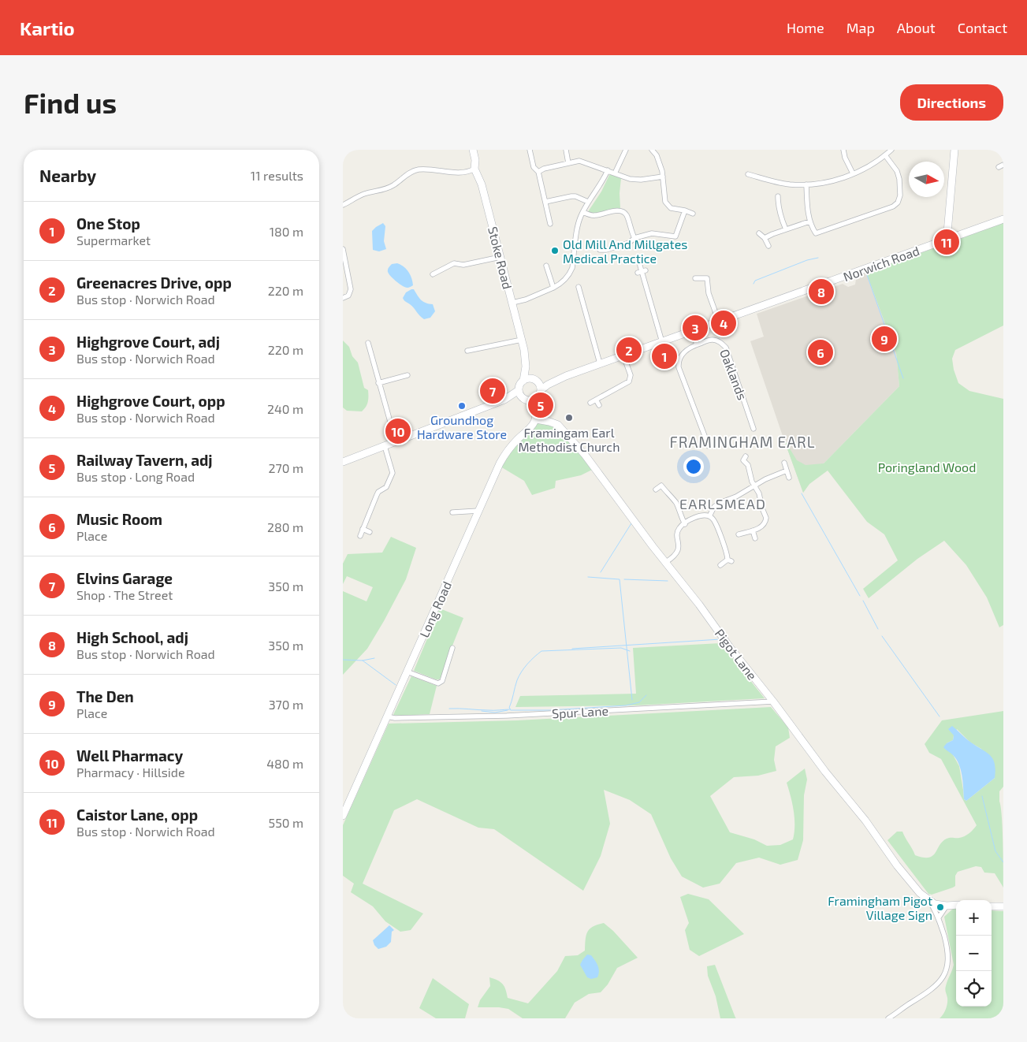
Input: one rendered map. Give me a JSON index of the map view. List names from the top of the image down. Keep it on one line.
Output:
{"streets":{"street":["Stoke Road","Norwich Road","Oaklands","Long Road","Pigot Lane","Spur Lane"]},"crossings":[["Stoke Road","Norwich Road"],["Long Road","Pigot Lane"],["Long Road","Spur Lane"],["Pigot Lane","Spur Lane"]],"districts":["FRAMINGHAM EARL","EARLSMEAD"],"parks":["Poringland Wood"],"places":["Old Mill And Millgates Medical Practice","Groundhog Hardware Store","Framingam Earl Methodist Church","Framingham Pigot Village Sign"],"north":"right","page":{"header":"Kartio","nav":["Home","Map","About","Contact"],"buttons":"Directions","title":"Find us","heading":["Nearby","11 results"],"list":[{"mark":"1","name":"One Stop","note":"Supermarket","value":"180 m"},{"mark":"2","name":"Greenacres Drive, opp","note":"Bus stop · Norwich Road","value":"220 m"},{"mark":"3","name":"Highgrove Court, adj","note":"Bus stop · Norwich Road","value":"220 m"},{"mark":"4","name":"Highgrove Court, opp","note":"Bus stop · Norwich Road","value":"240 m"},{"mark":"5","name":"Railway Tavern, adj","note":"Bus stop · Long Road","value":"270 m"},{"mark":"6","name":"Music Room","note":"Place","value":"280 m"},{"mark":"7","name":"Elvins Garage","note":"Shop · The Street","value":"350 m"},{"mark":"8","name":"High School, adj","note":"Bus stop · Norwich Road","value":"350 m"},{"mark":"9","name":"The Den","note":"Place","value":"370 m"},{"mark":"10","name":"Well Pharmacy","note":"Pharmacy · Hillside","value":"480 m"},{"mark":"11","name":"Caistor Lane, opp","note":"Bus stop · Norwich Road","value":"550 m"}],"pins":["11","8","4","3","9","2","6","1","7","5","10"],"map_buttons":["+","−"]}}
